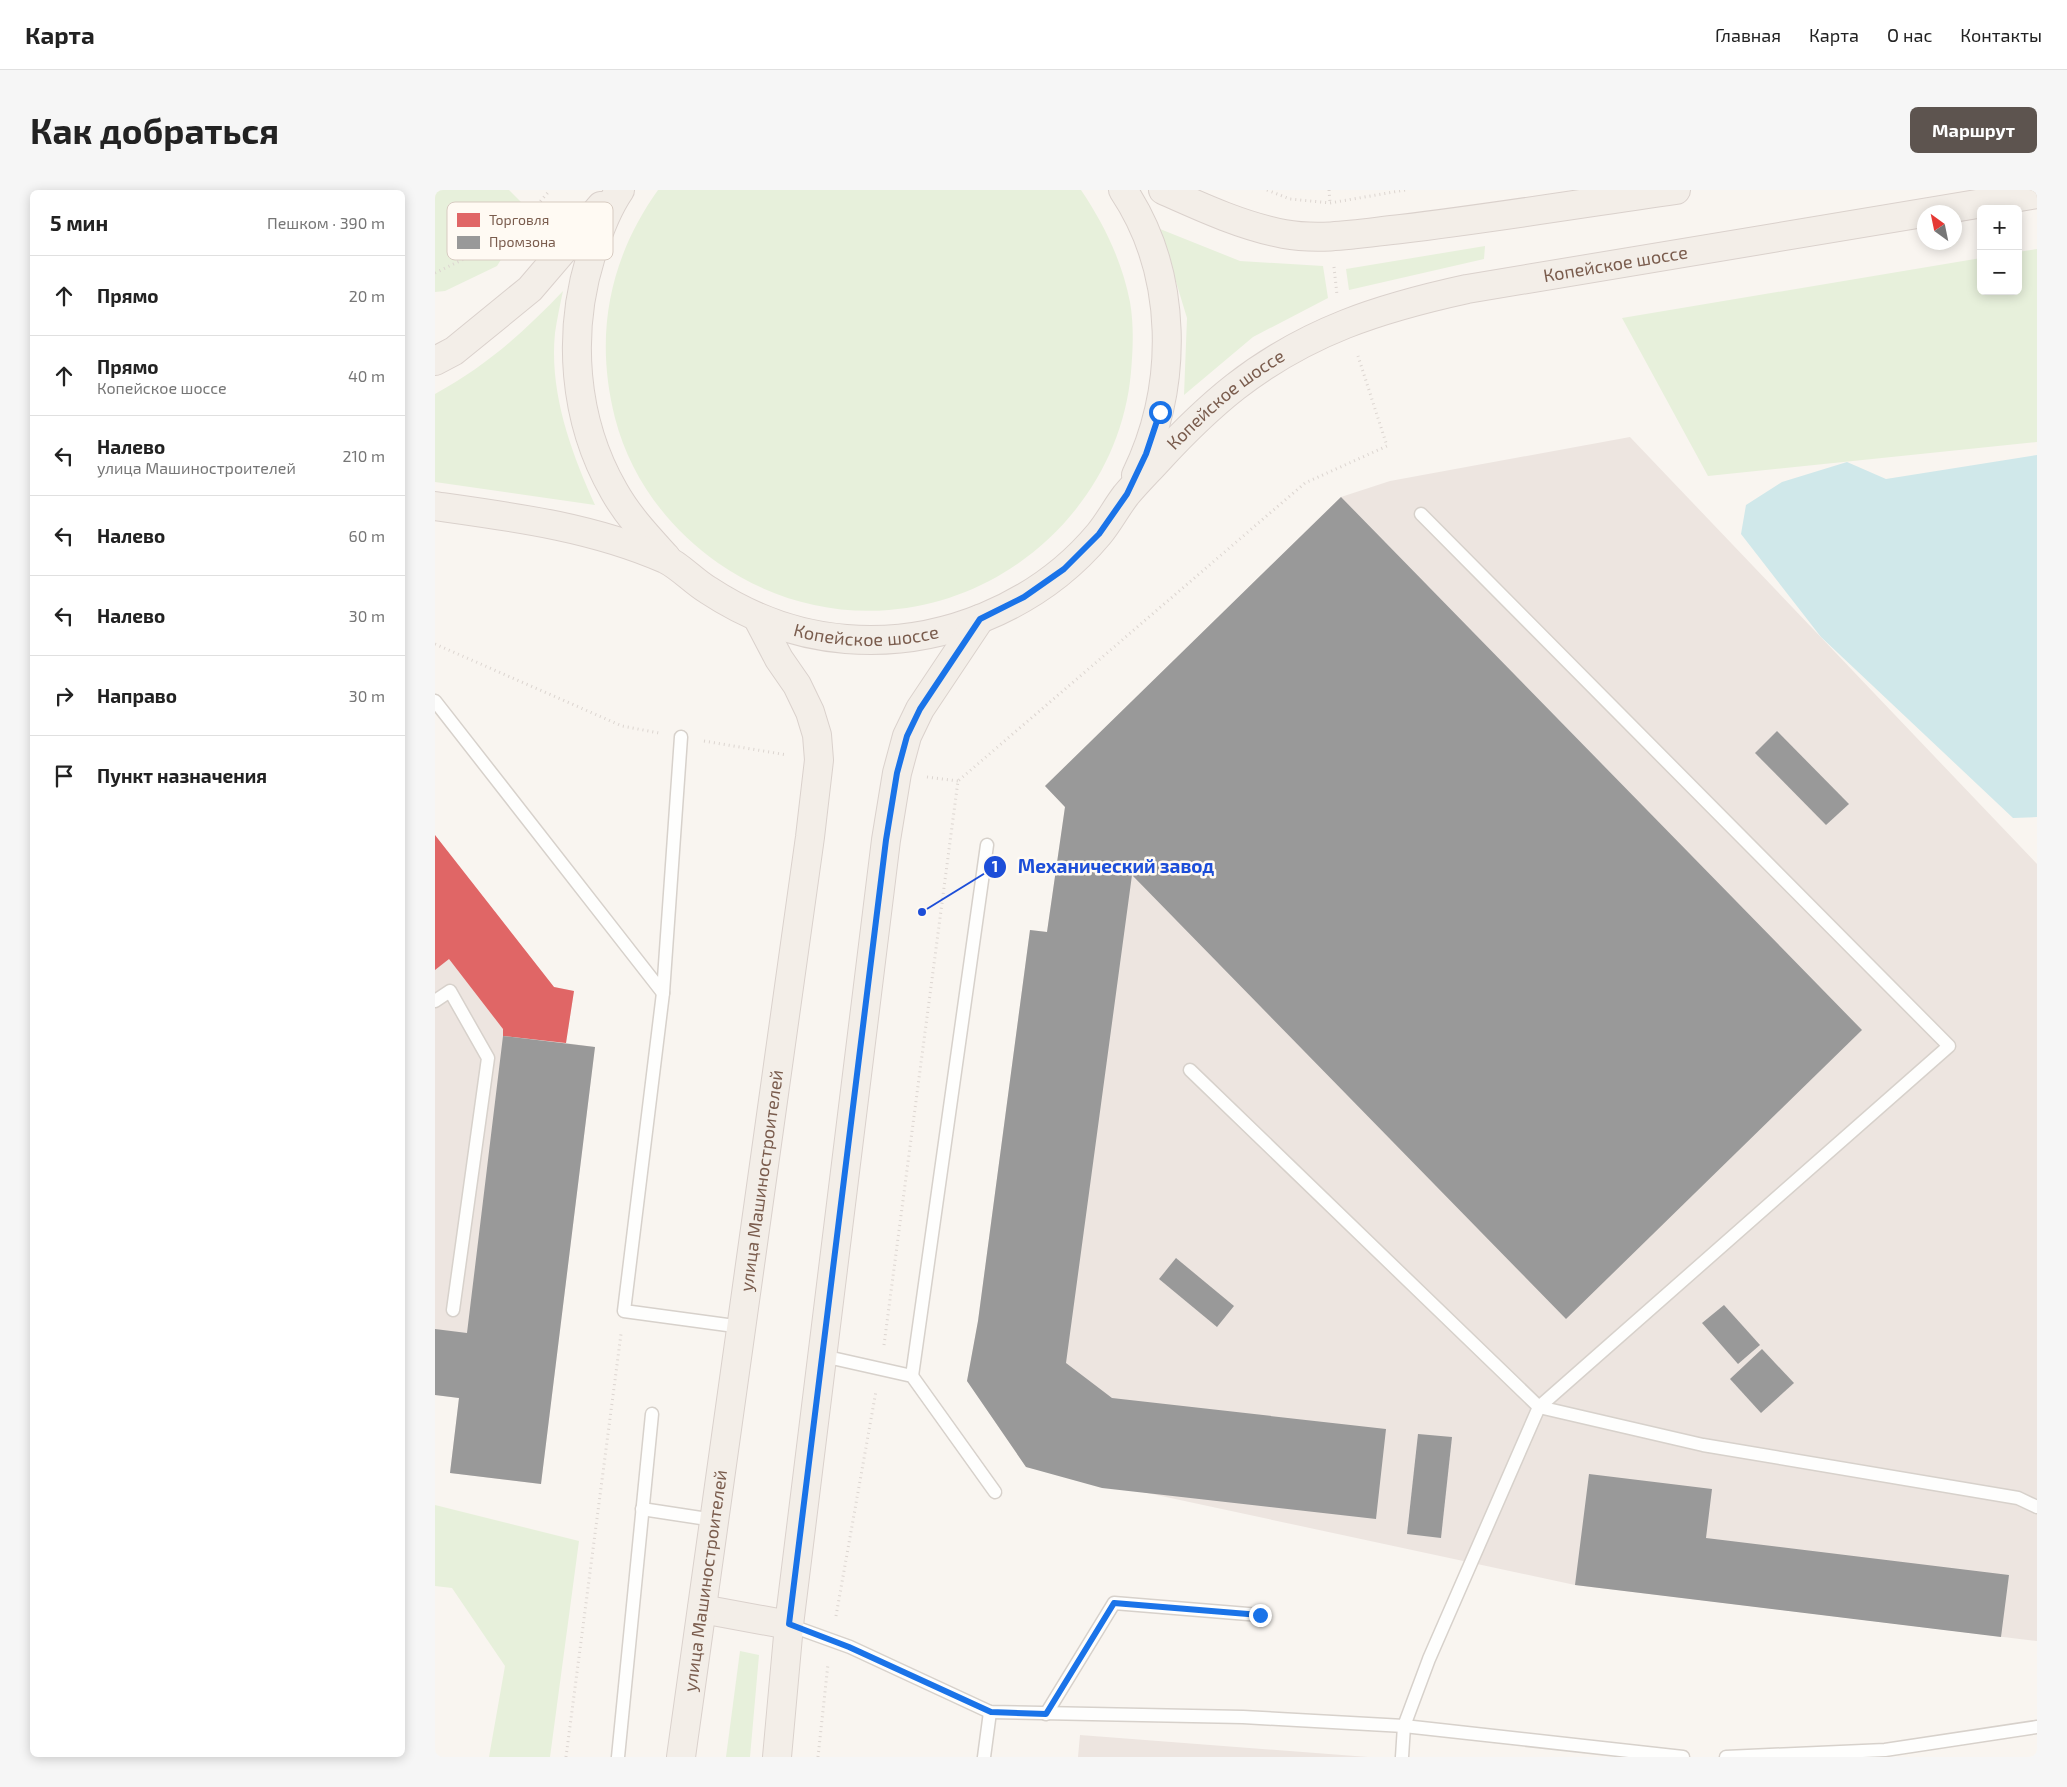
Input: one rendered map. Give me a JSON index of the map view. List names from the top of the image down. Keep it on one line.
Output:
{"streets":{"main road":["Копейское шоссе","улица Машиностроителей"]},"crossings":[["Копейское шоссе","улица Машиностроителей"]],"places":["Механический завод"],"legend":["Торговля","Промзона"],"north":"top left","page":{"header":"Карта","nav":["Главная","Карта","О нас","Контакты"],"buttons":"Маршрут","title":"Как добраться","heading":["5 мин","Пешком · 390 m"],"map_buttons":["+","−"],"list":[["Прямо","20 m"],["Прямо","Копейское шоссе","40 m"],["Налево","улица Машиностроителей","210 m"],["Налево","60 m"],["Налево","30 m"],["Направо","30 m"],"Пункт назначения"]}}
